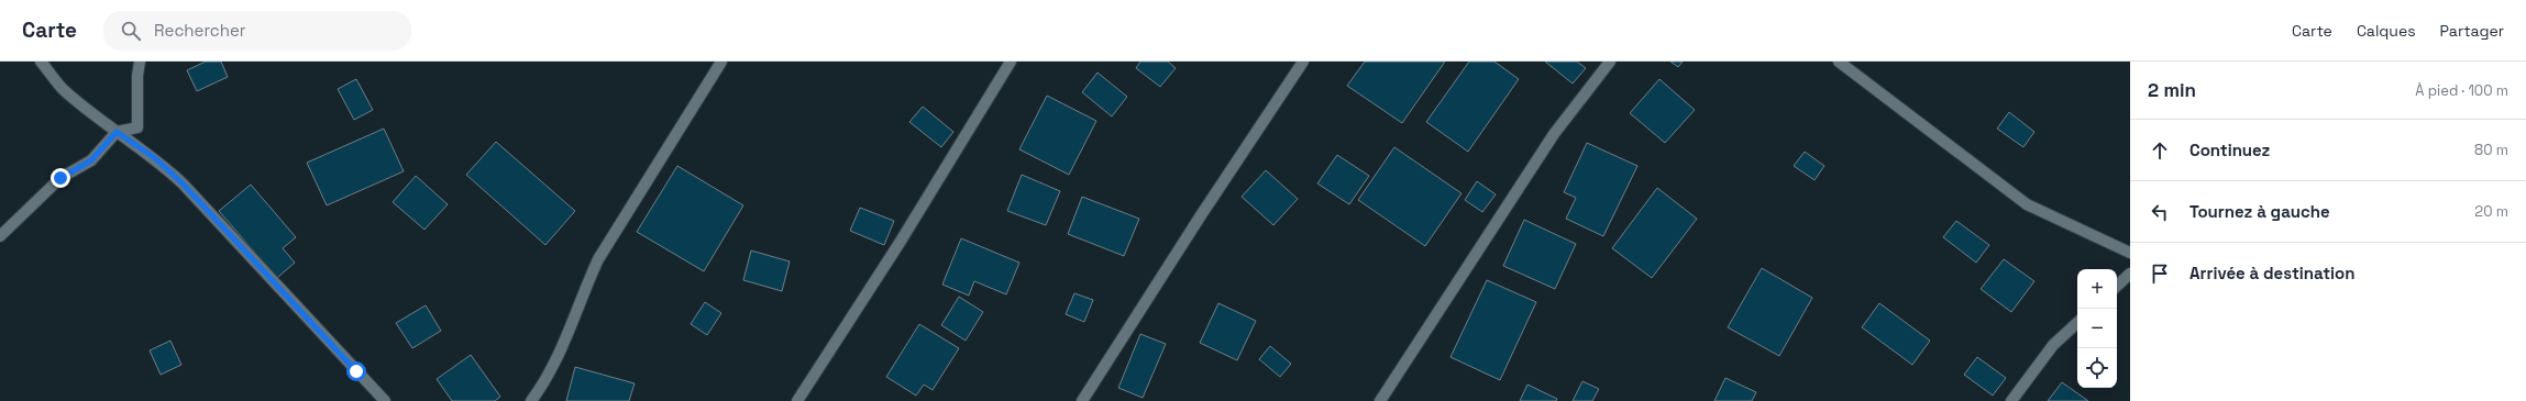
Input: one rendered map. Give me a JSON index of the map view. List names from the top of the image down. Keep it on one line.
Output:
{"page":{"header":"Carte","search":"Rechercher","nav":["Carte","Calques","Partager"],"heading":["2 min","À pied · 100 m"],"list":[["Continuez","80 m"],["Tournez à gauche","20 m"],"Arrivée à destination"],"map_buttons":["+","−"]}}
